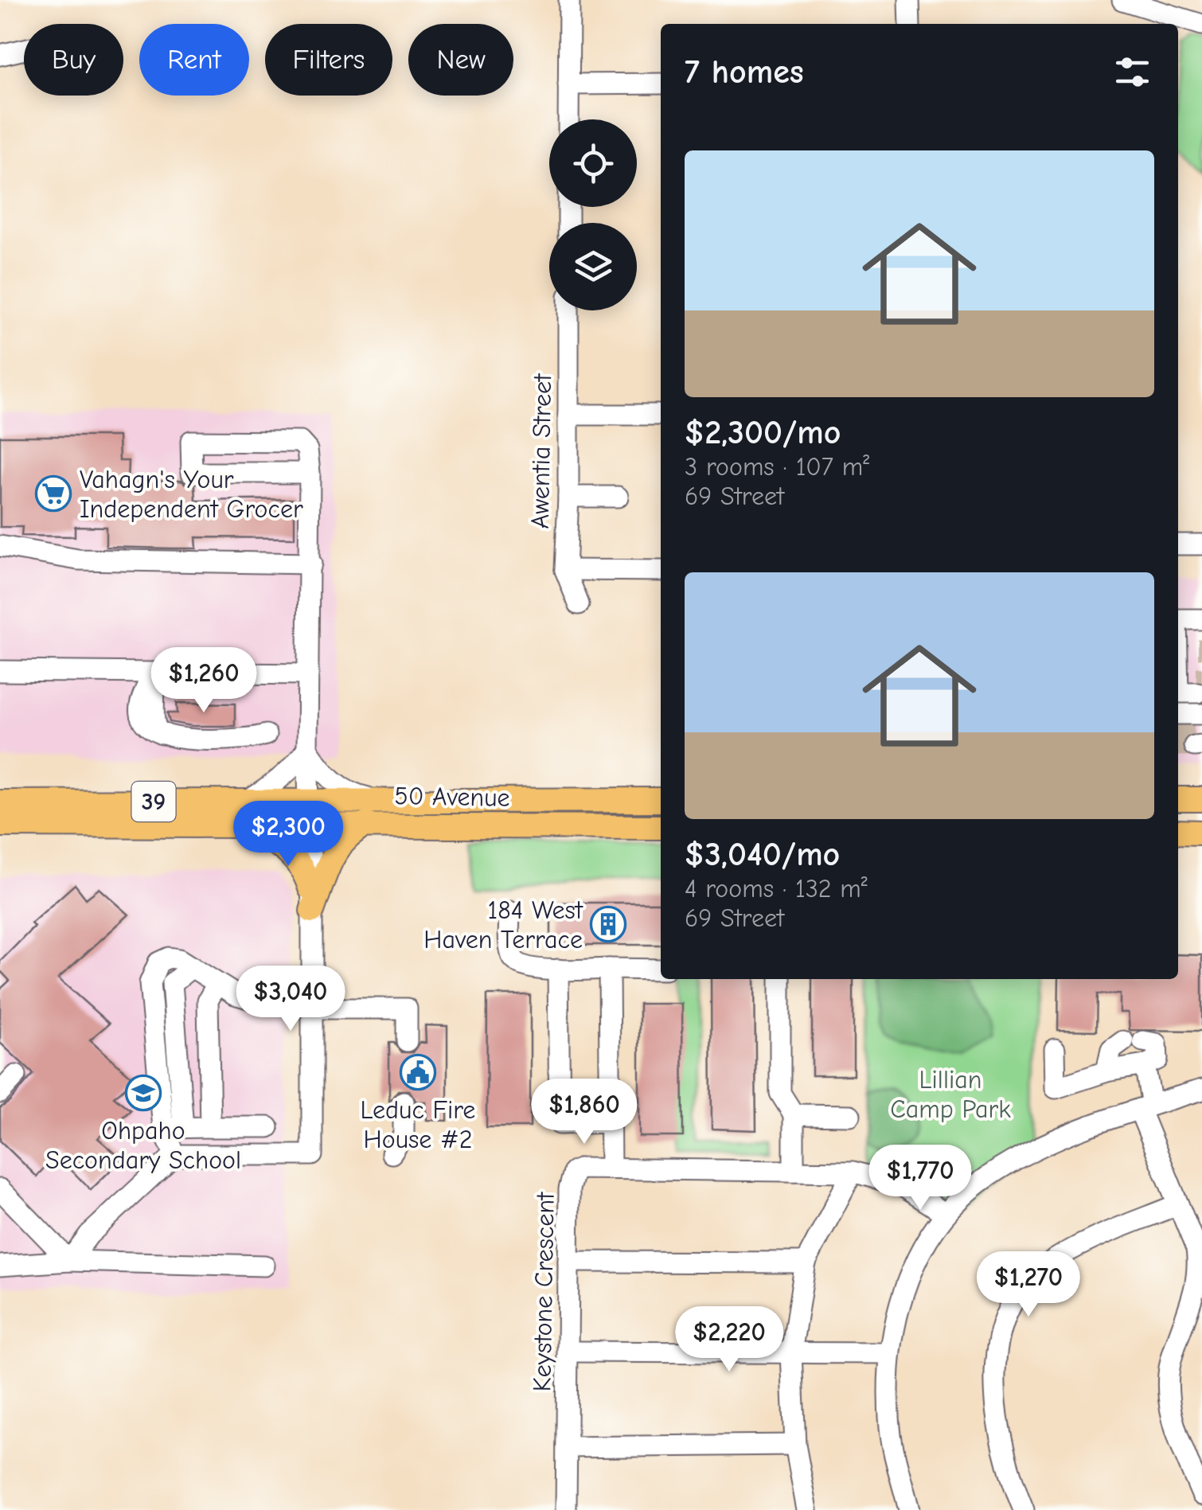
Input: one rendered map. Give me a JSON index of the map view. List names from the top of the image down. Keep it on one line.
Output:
{"streets":{"main road":["50 Avenue","39"],"street":["Awentia Street","Keystone Crescent"]},"parks":["Lillian Camp Park"],"places":{"supermarket":["Vahagn's Your Independent Grocer"],"building":["184 West Haven Terrace"],"public building":["Leduc Fire House #2"],"school or university":["Ohpaho Secondary School"]},"page":{"chip":["Buy","Rent","Filters","New"],"heading":"7 homes","list":[{"name":"$2,300/mo","note":"3 rooms · 107 m² · 69 Street"},{"name":"$3,040/mo","note":"4 rooms · 132 m² · 69 Street"}],"price":["$1,260","$2,300","$3,040","$1,860","$1,770","$1,270","$2,220"]}}
